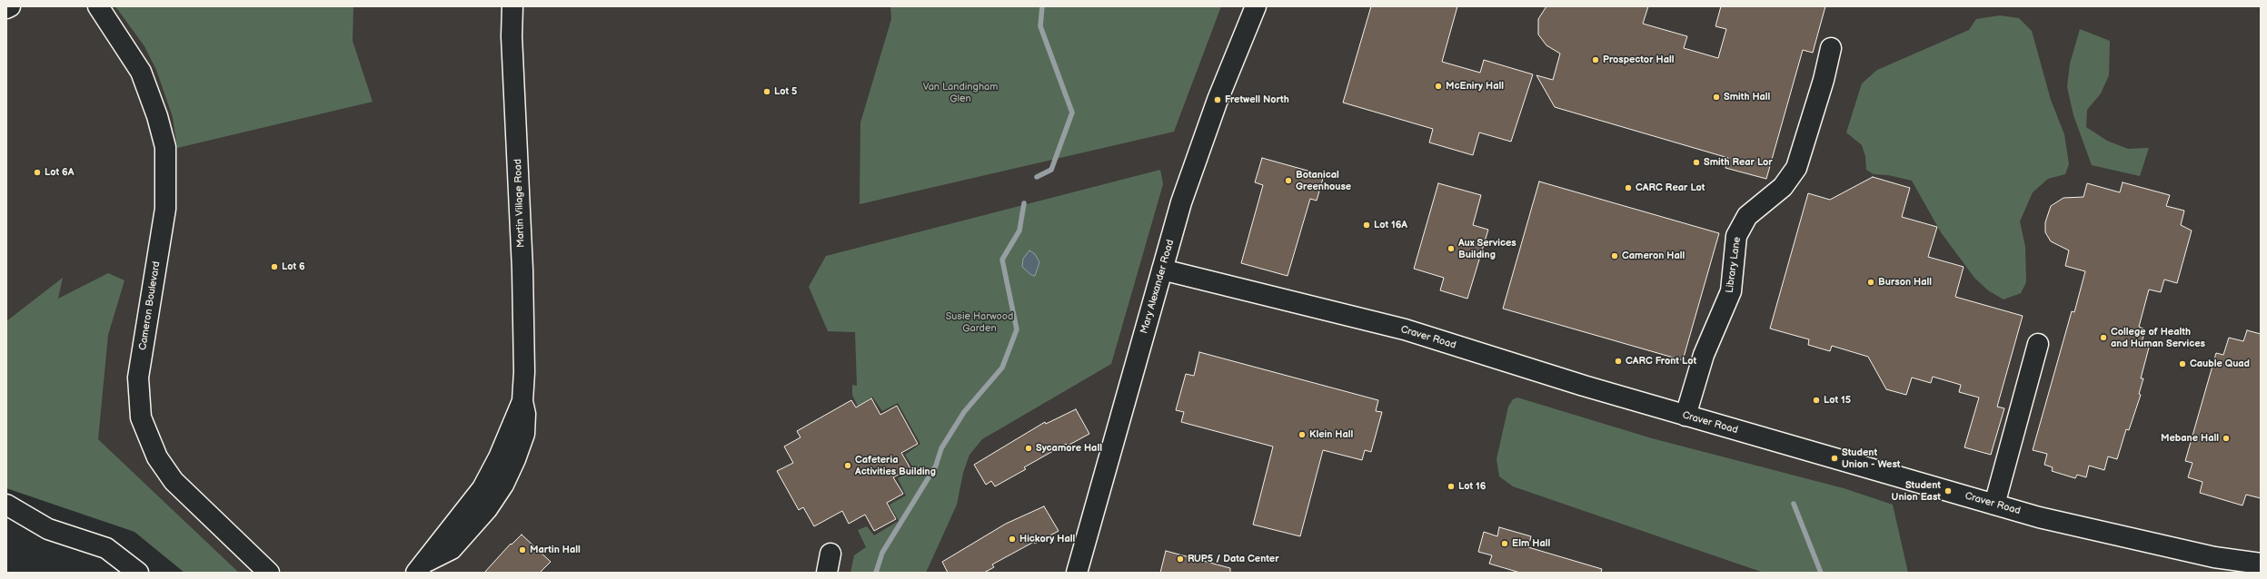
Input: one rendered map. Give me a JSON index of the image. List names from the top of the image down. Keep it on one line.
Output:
{"streets":{"street":["Martin Village Road","Library Lane","Mary Alexander Road","Cameron Boulevard","Craver Road"]},"crossings":[["Library Lane","Craver Road"],["Mary Alexander Road","Craver Road"]],"parks":["Van Landingham Glen","Susie Harwood Garden"],"places":["Prospector Hall","McEniry Hall","Lot 5","Smith Hall","Fretwell North","Smith Rear Lor","Lot 6A","Botanical Greenhouse","CARC Rear Lot","Lot 16A","Aux Services Building","Cameron Hall","Lot 6","Burson Hall","College of Health and Human Services","CARC Front Lot","Cauble Quad","Lot 15","Klein Hall","Mebane Hall","Sycamore Hall","Student Union - West","Cafeteria Activities Building","Lot 16","Student Union East","Hickory Hall","Elm Hall","Martin Hall","RUP5 / Data Center"]}
